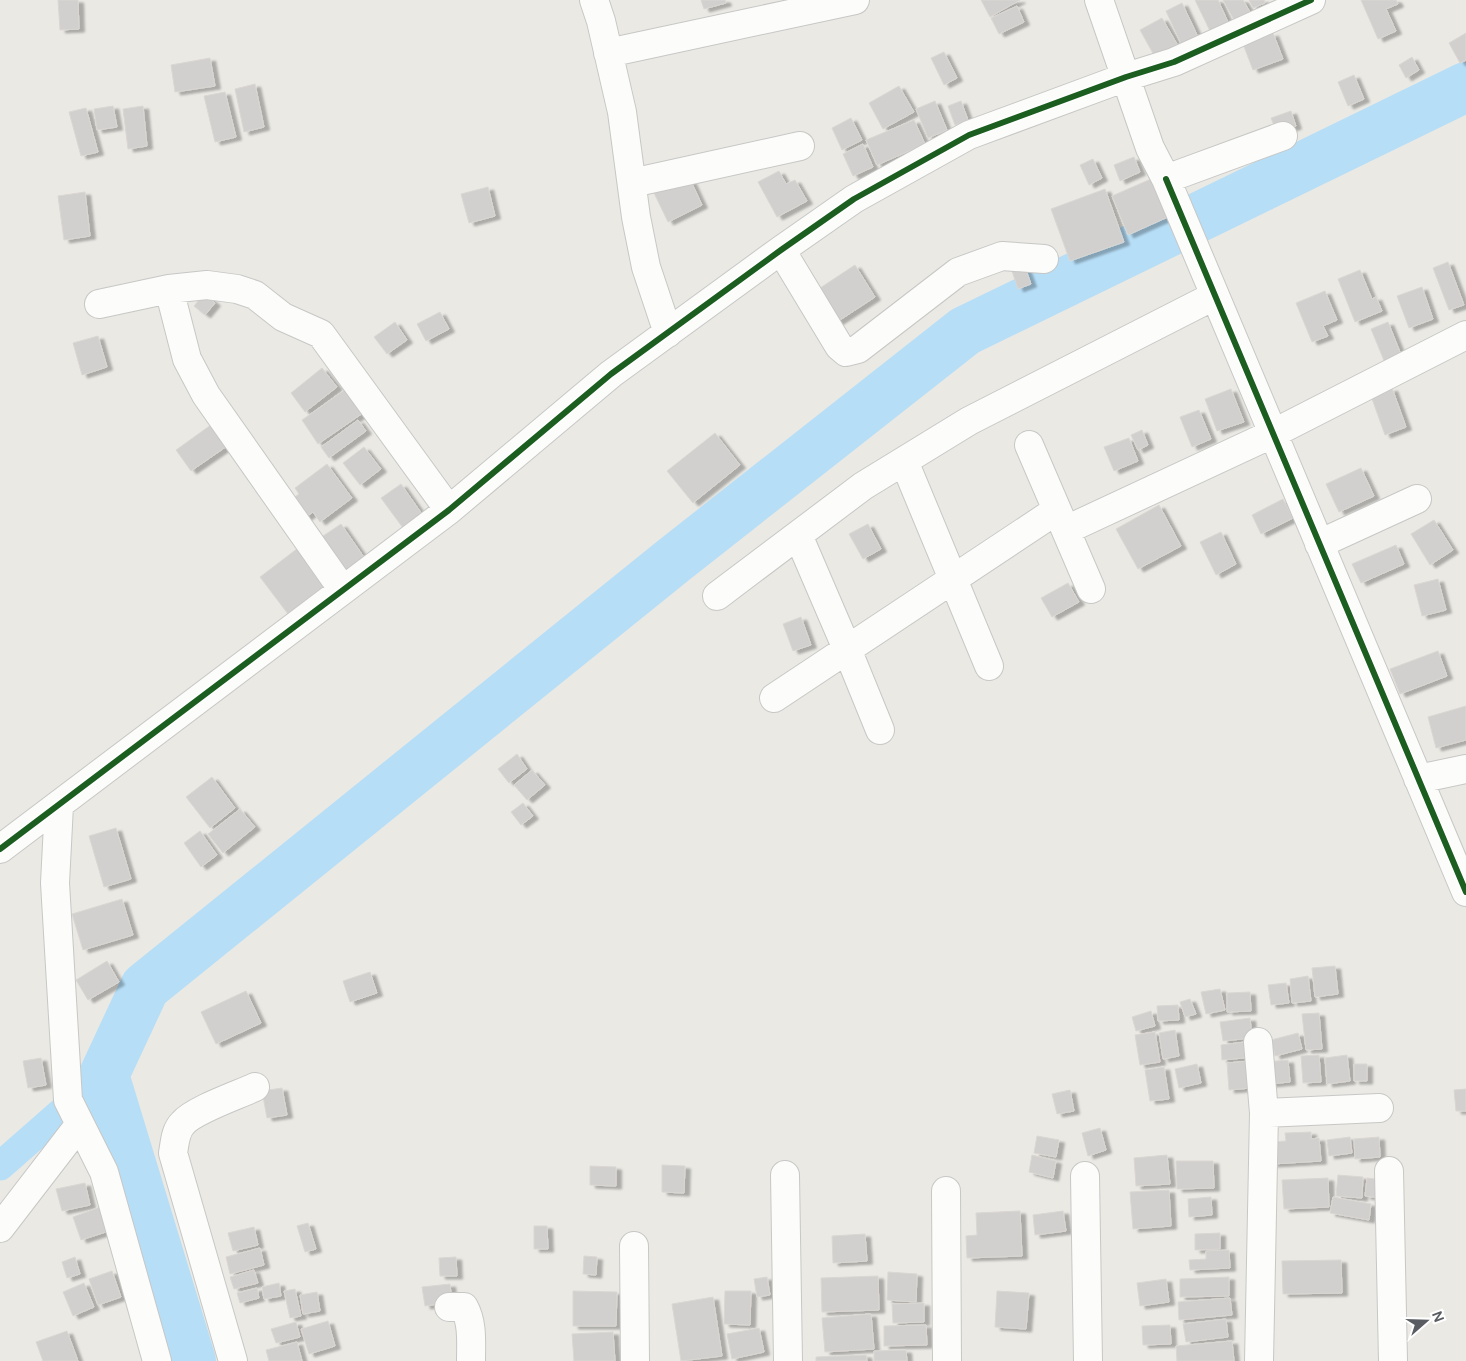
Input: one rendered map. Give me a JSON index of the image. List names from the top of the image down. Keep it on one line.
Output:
{"north":"right"}
